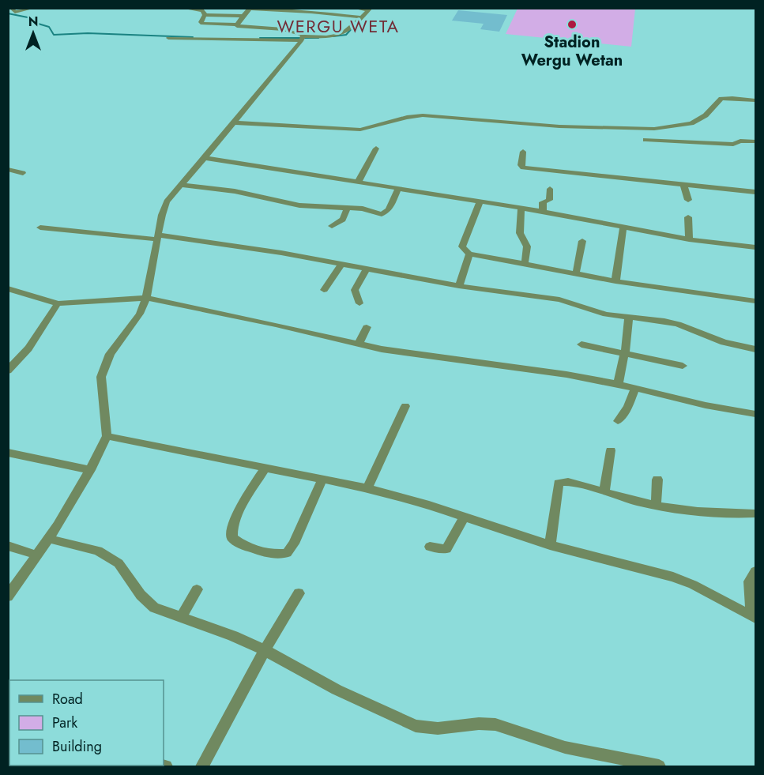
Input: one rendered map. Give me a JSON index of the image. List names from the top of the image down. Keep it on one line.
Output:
{"districts":["WERGU WETA"],"places":["Stadion Wergu Wetan"],"legend":["Road","Park","Building"],"north":"top"}
